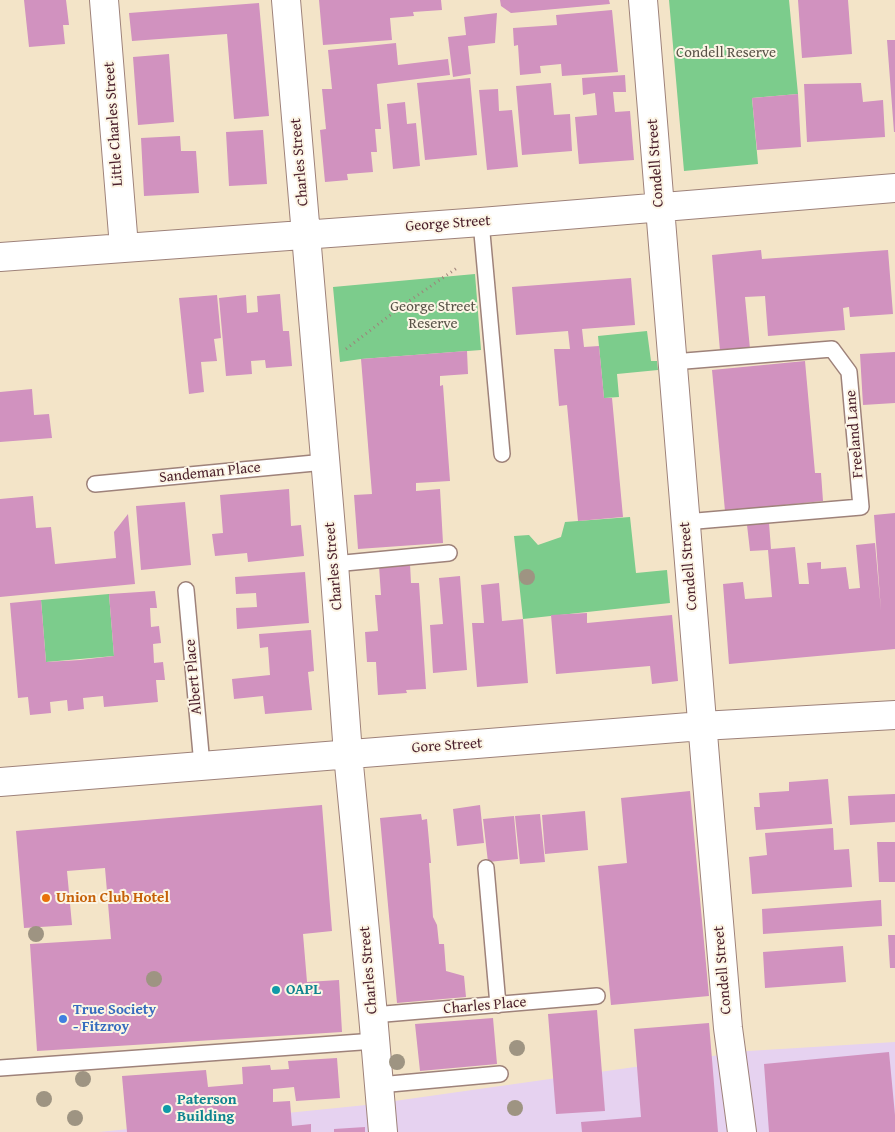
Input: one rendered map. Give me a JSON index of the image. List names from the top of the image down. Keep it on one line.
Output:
{"streets":{"street":["Little Charles Street","Charles Street","Condell Street","George Street","Gore Street"],"lane":["Freeland Lane","Sandeman Place","Albert Place","Charles Place"]},"crossings":[["Little Charles Street","George Street"],["Charles Street","George Street"],["Charles Street","Sandeman Place"],["Charles Street","Gore Street"],["Charles Street","Charles Place"],["Condell Street","George Street"],["Condell Street","Freeland Lane"],["Condell Street","Gore Street"],["Albert Place","Gore Street"]],"parks":["Condell Reserve","George Street Reserve"],"places":["Union Club Hotel","OAPL","True Society - Fitzroy","Paterson Building"]}
